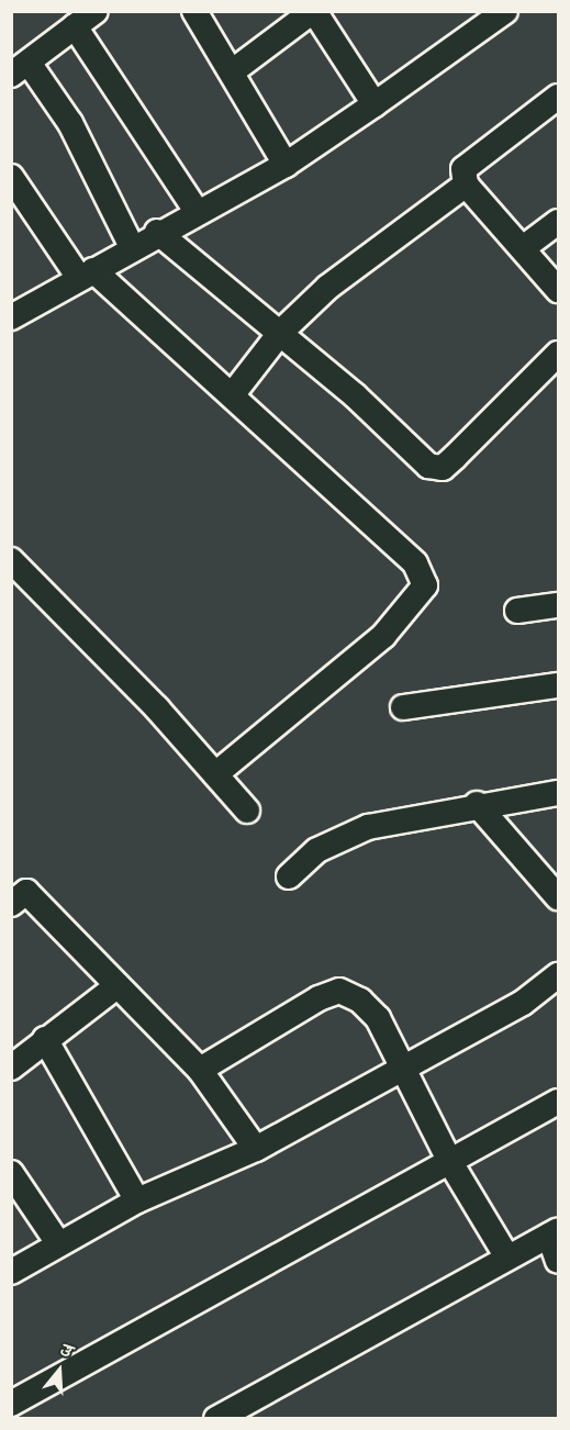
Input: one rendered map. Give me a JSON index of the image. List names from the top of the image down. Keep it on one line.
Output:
{"north":"top"}
